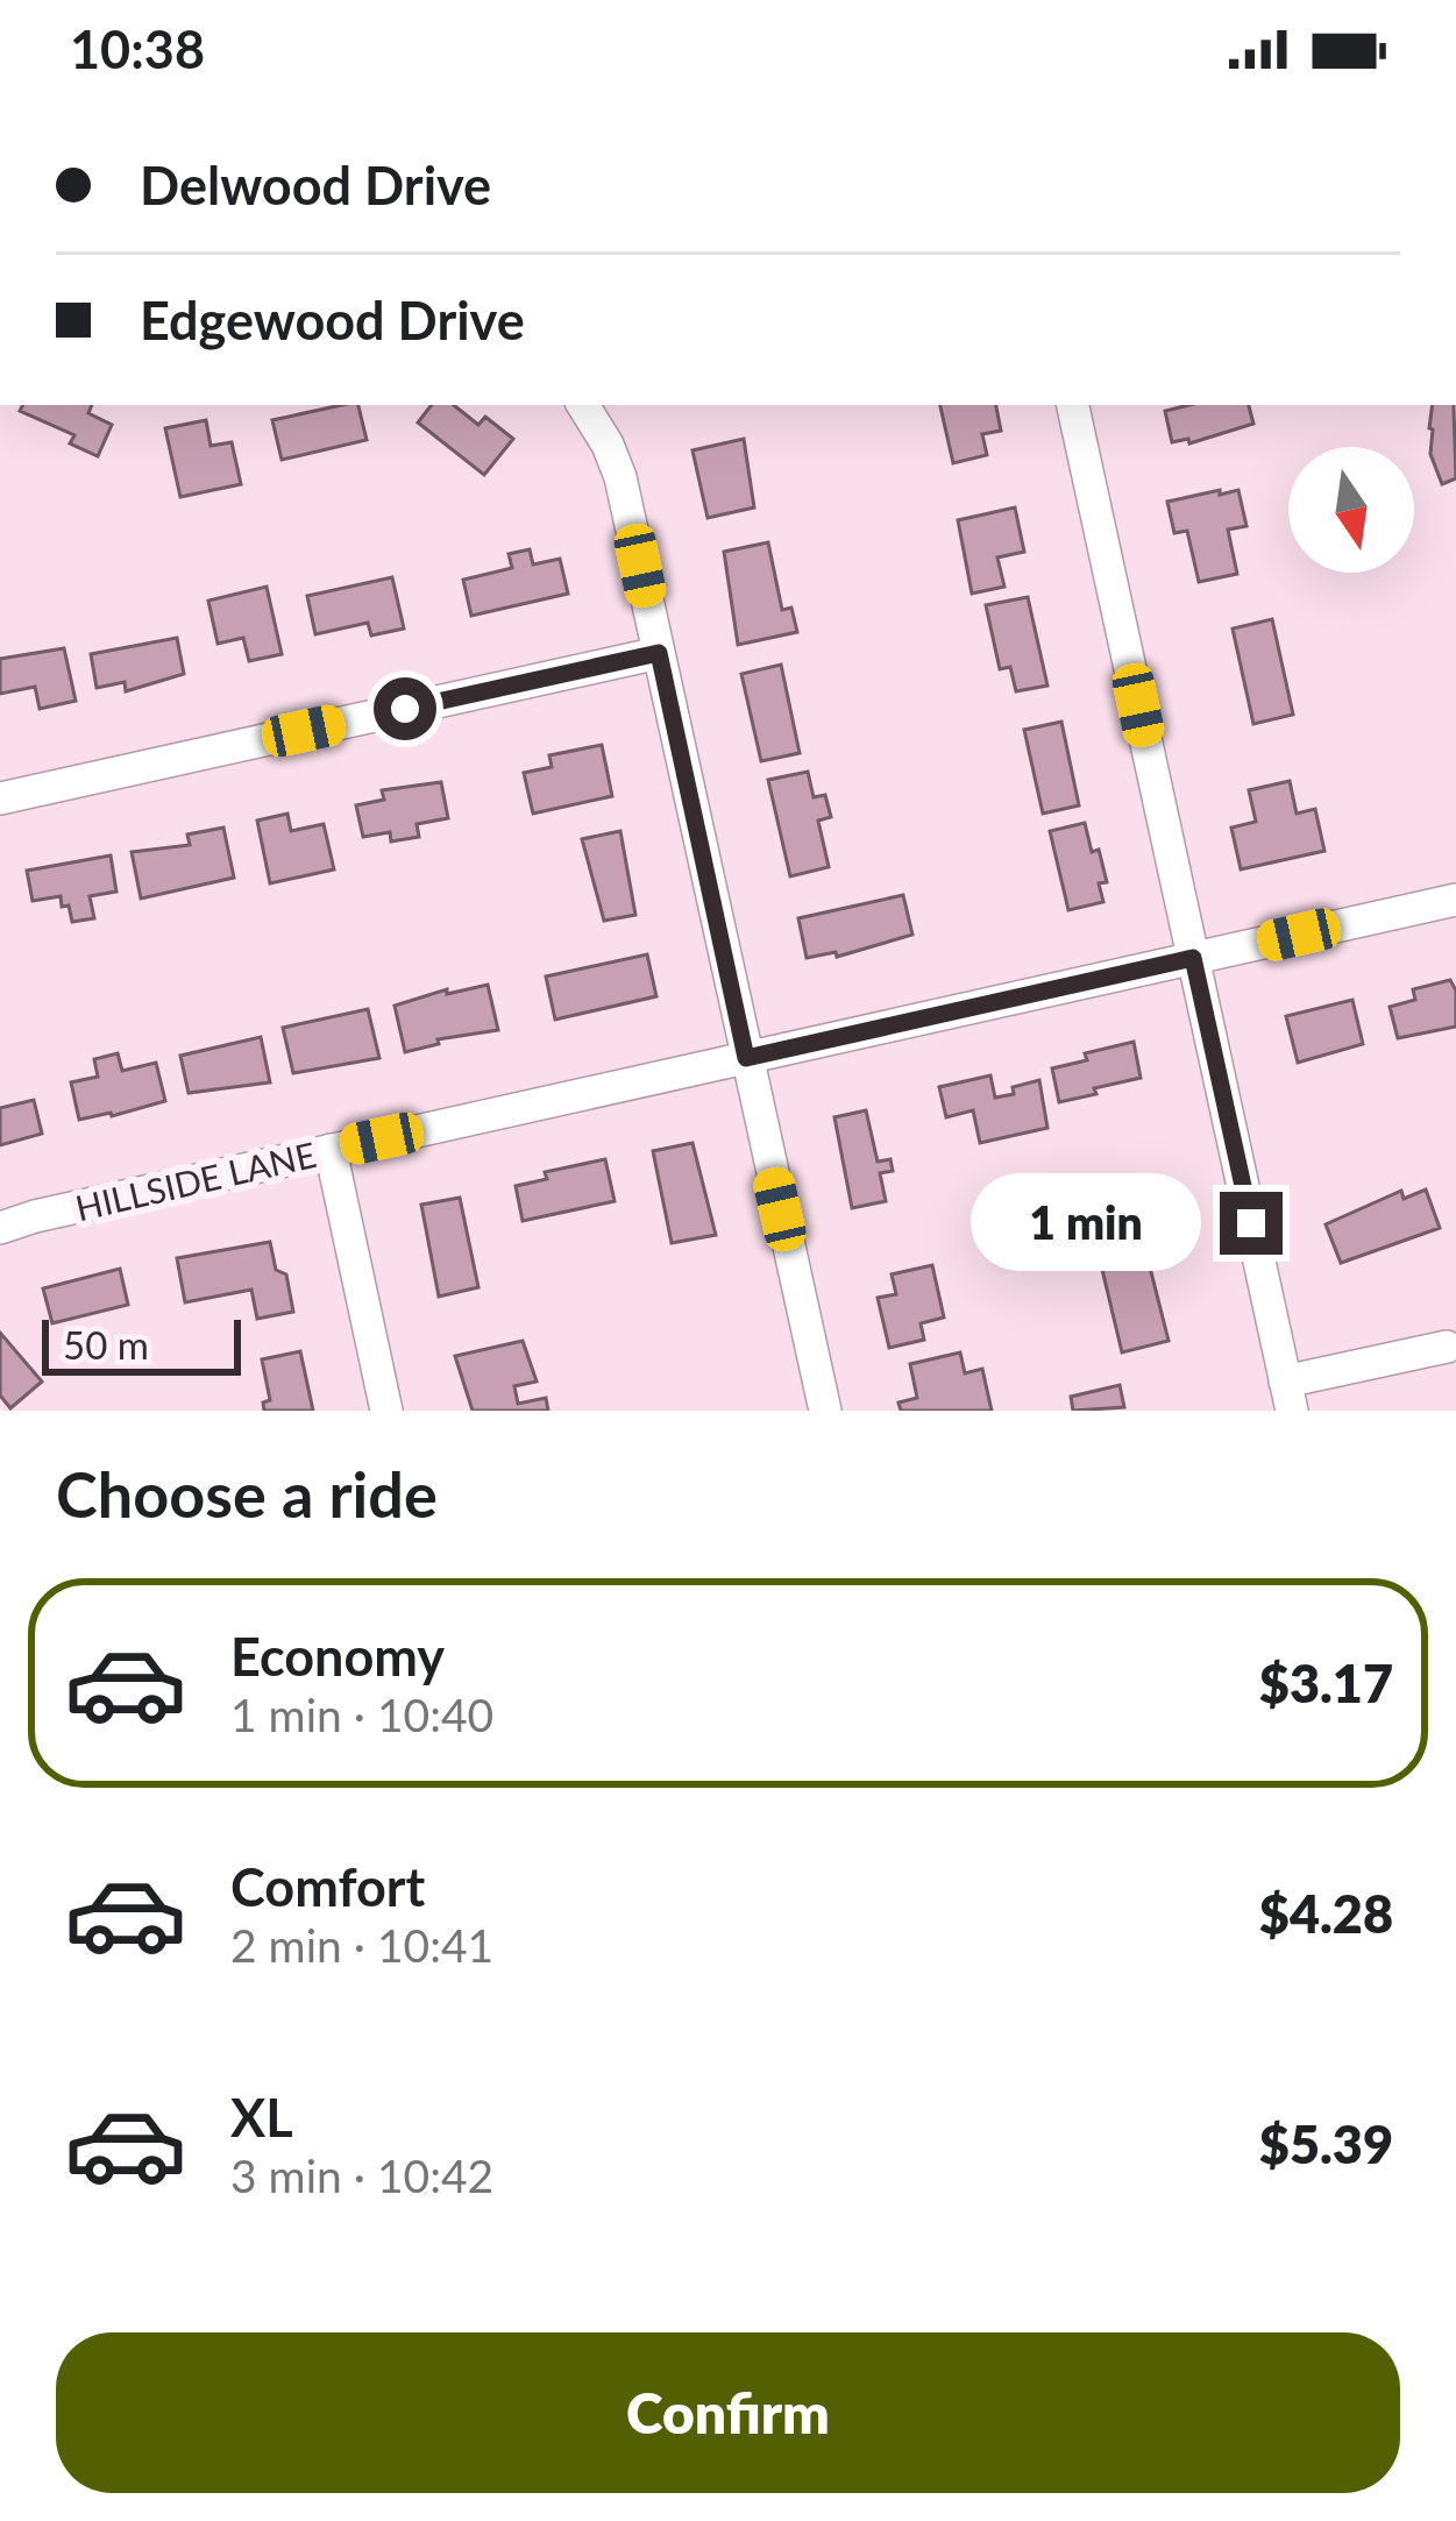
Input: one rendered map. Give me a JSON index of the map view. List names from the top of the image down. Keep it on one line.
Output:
{"streets":{"street":["HILLSIDE LANE"]},"scale_bar":"50 m","north":"bottom","page":{"status":"10:38","banner":["Delwood Drive","Edgewood Drive"],"bubble":"1 min","scale":"50 m","heading":"Choose a ride","list":[{"name":"Economy","note":"1 min · 10:40","value":"$3.17"},{"name":"Comfort","note":"2 min · 10:41","value":"$4.28"},{"name":"XL","note":"3 min · 10:42","value":"$5.39"}],"buttons":"Confirm"}}
